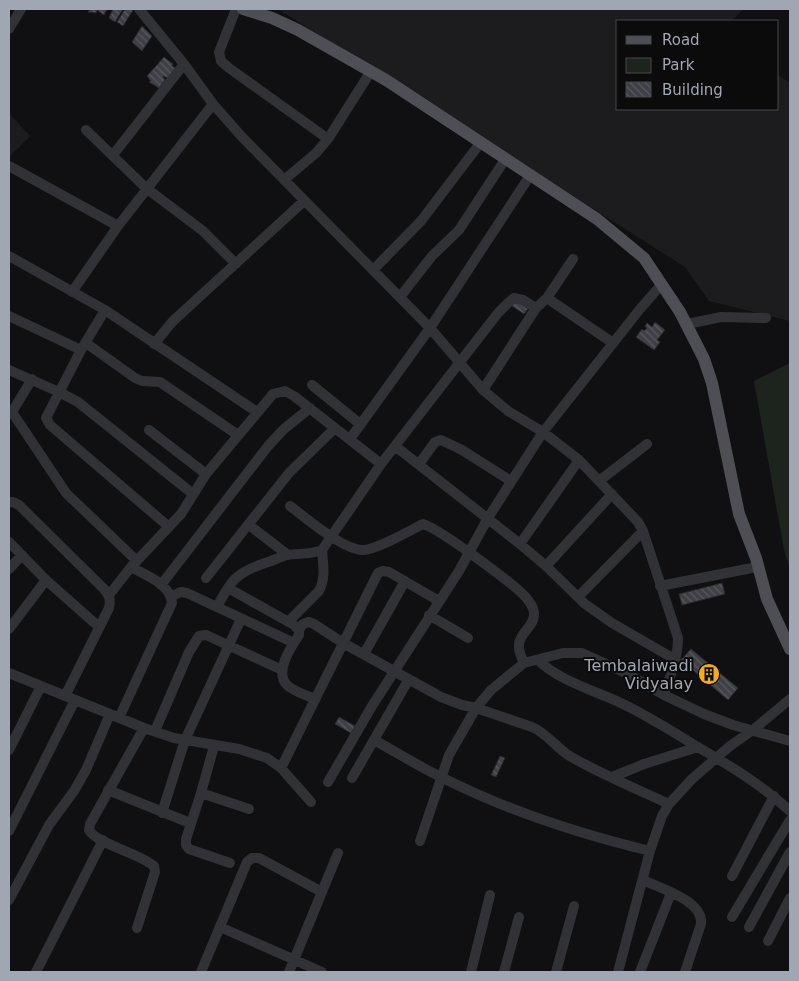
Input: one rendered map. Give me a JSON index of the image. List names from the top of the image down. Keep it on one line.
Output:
{"places":{"building":["Tembalaiwadi Vidyalay"]},"legend":["Road","Park","Building"]}
